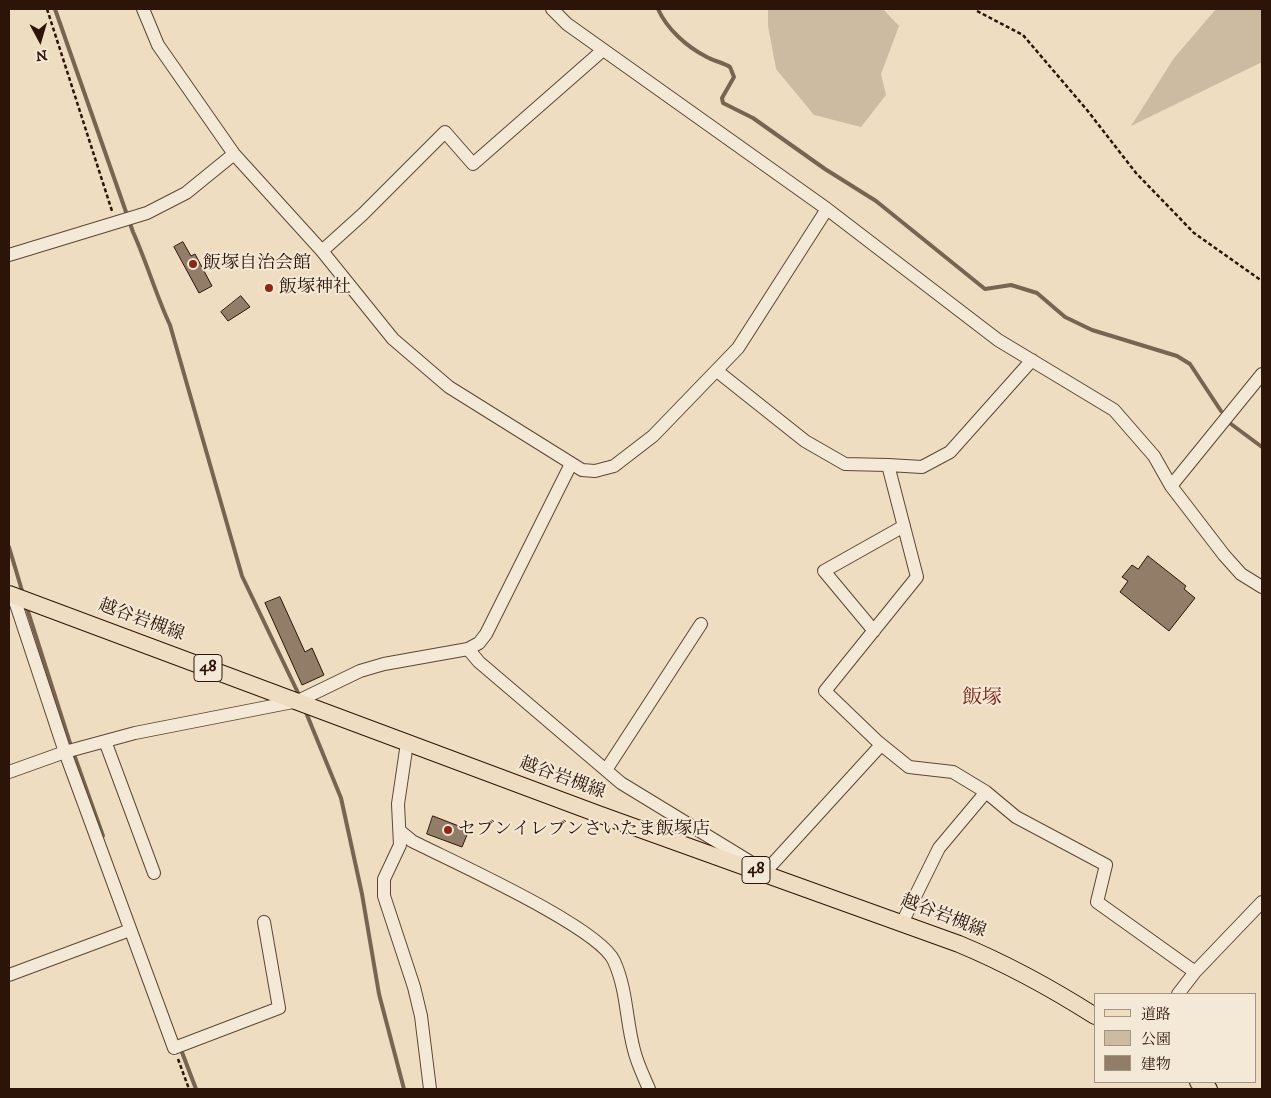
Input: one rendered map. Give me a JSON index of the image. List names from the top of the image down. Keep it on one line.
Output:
{"streets":{"main road":["越谷岩槻線","48"]},"districts":["飯塚"],"places":["飯塚自治会館","飯塚神社","セブンイレブンさいたま飯塚店"],"legend":["道路","公園","建物"],"north":"bottom"}
